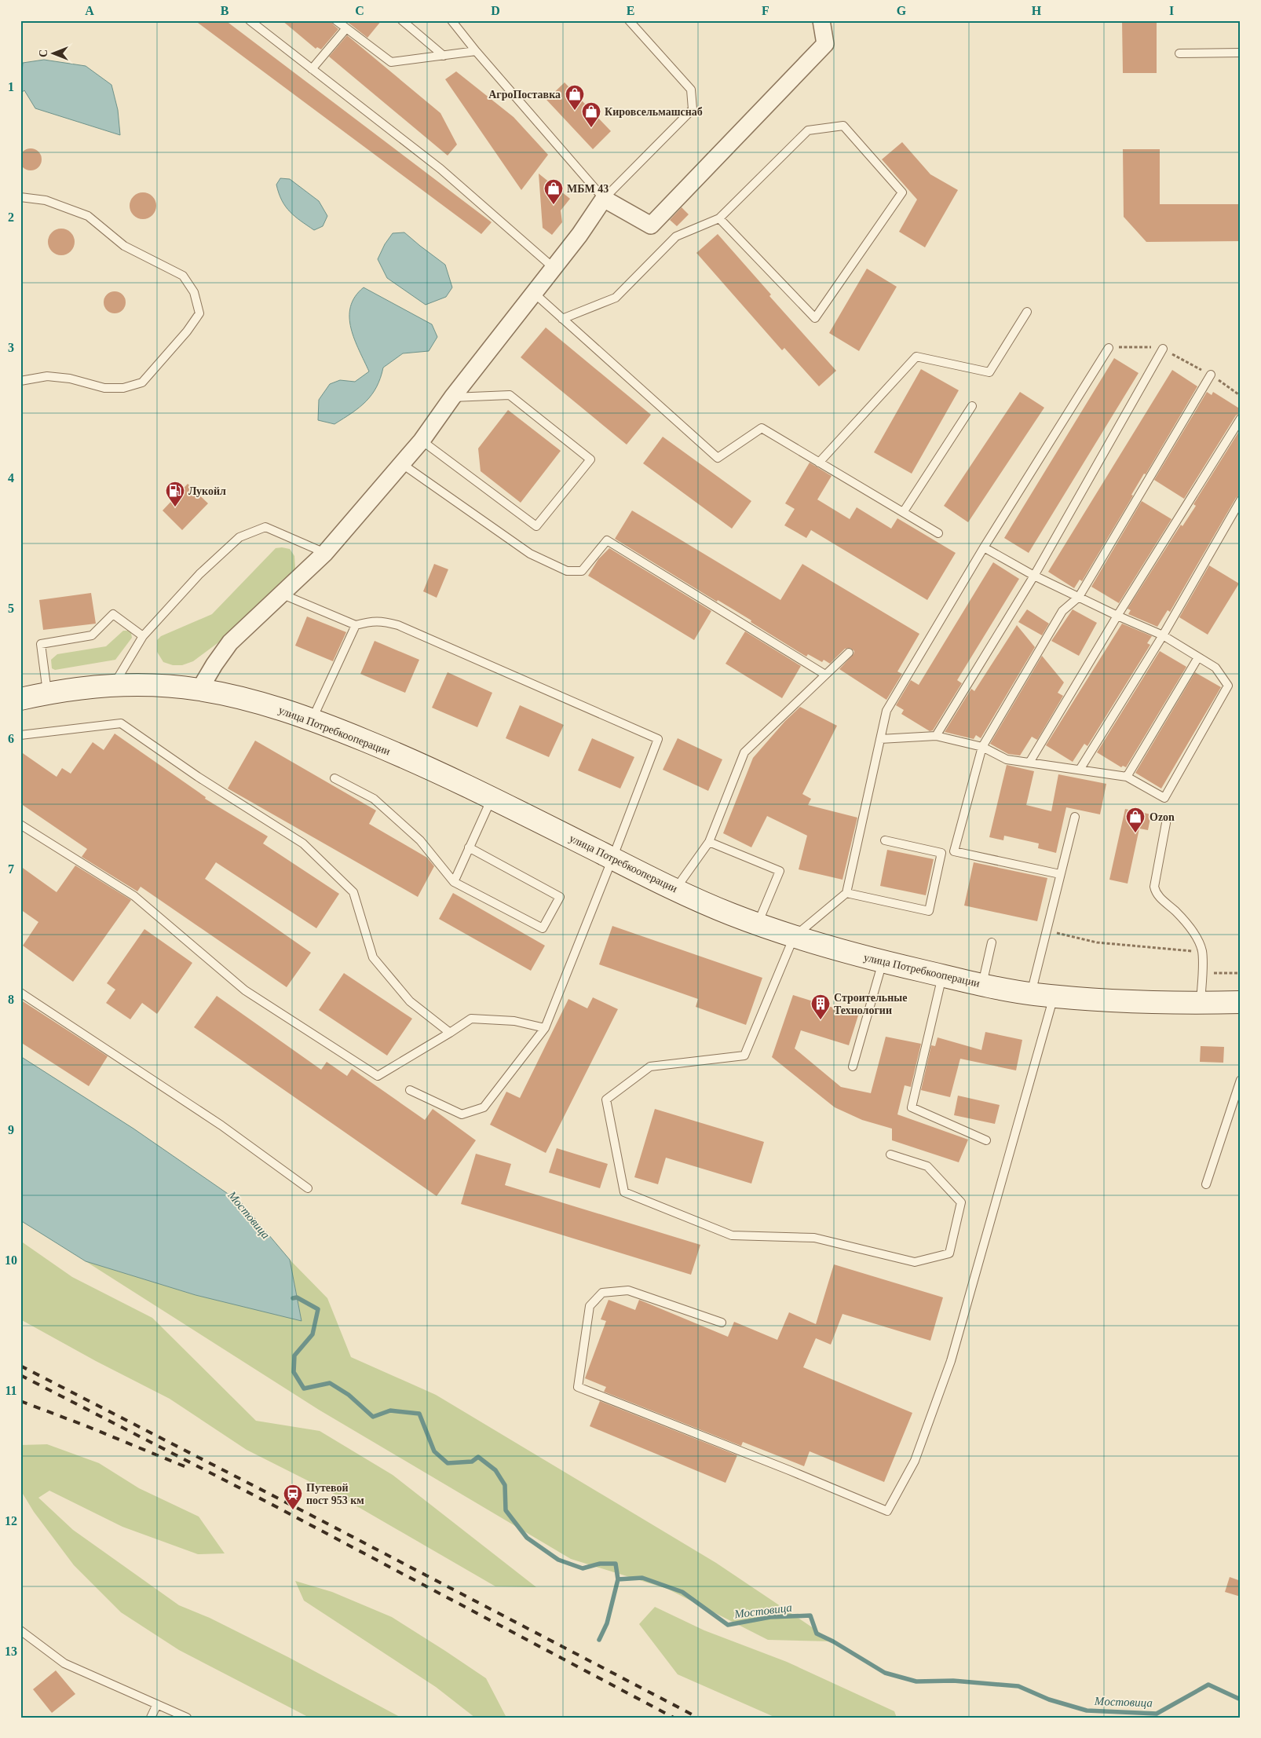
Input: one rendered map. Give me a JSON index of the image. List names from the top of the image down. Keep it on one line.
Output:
{"streets":{"main road":["улица Потребкооперации"]},"water":["Мостовица"],"places":{"shop":["АгроПоставка","Кировсельмашснаб","МБМ 43","Ozon"],"fuel station":["Лукойл"],"building":["Строительные Технологии"],"station":["Путевой пост 953 км"]},"north":"left","grid":{"columns":["A","B","C","D","E","F","G","H","I"],"rows":["1","2","3","4","5","6","7","8","9","10","11","12","13"]}}
